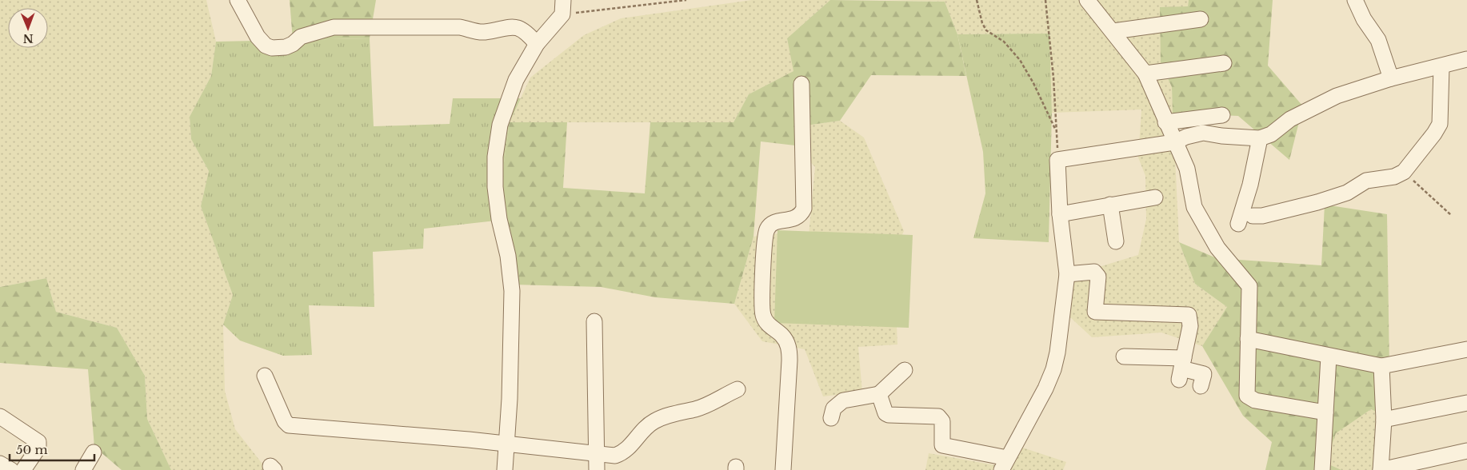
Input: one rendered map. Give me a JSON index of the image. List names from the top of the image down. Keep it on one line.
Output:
{"scale_bar":"50 m","north":"bottom"}
